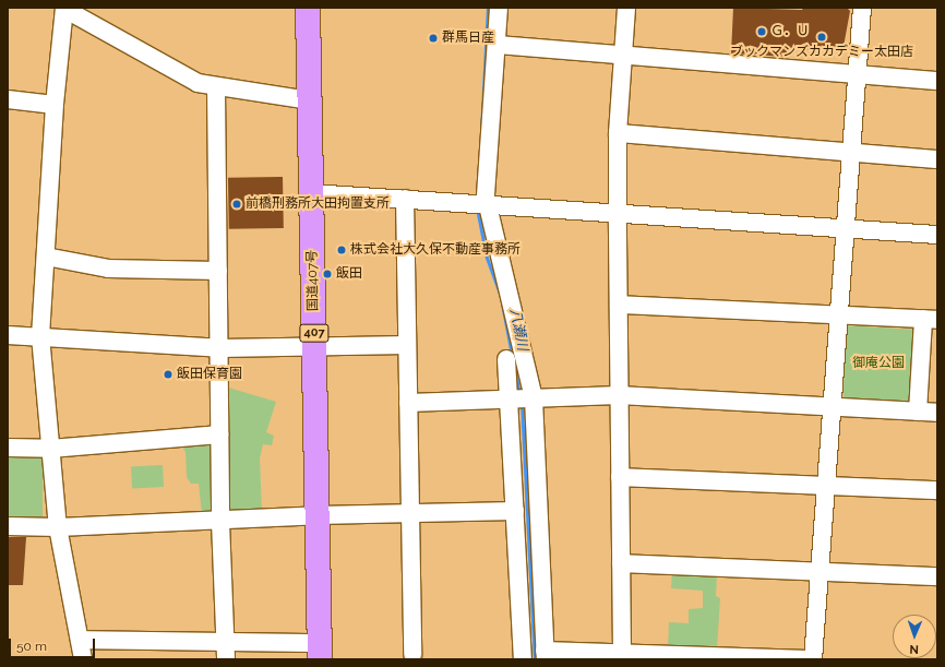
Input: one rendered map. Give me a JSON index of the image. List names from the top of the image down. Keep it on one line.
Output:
{"streets":{"highway":["国道407号","407"]},"water":["八瀬川"],"parks":["御庵公園"],"places":["Ｇ．Ｕ","ブックマンズカカデミー太田店","群馬日産","前橋刑務所大田拘置支所","株式会社大久保不動産事務所","飯田","飯田保育園"],"scale_bar":"50 m","north":"bottom"}
